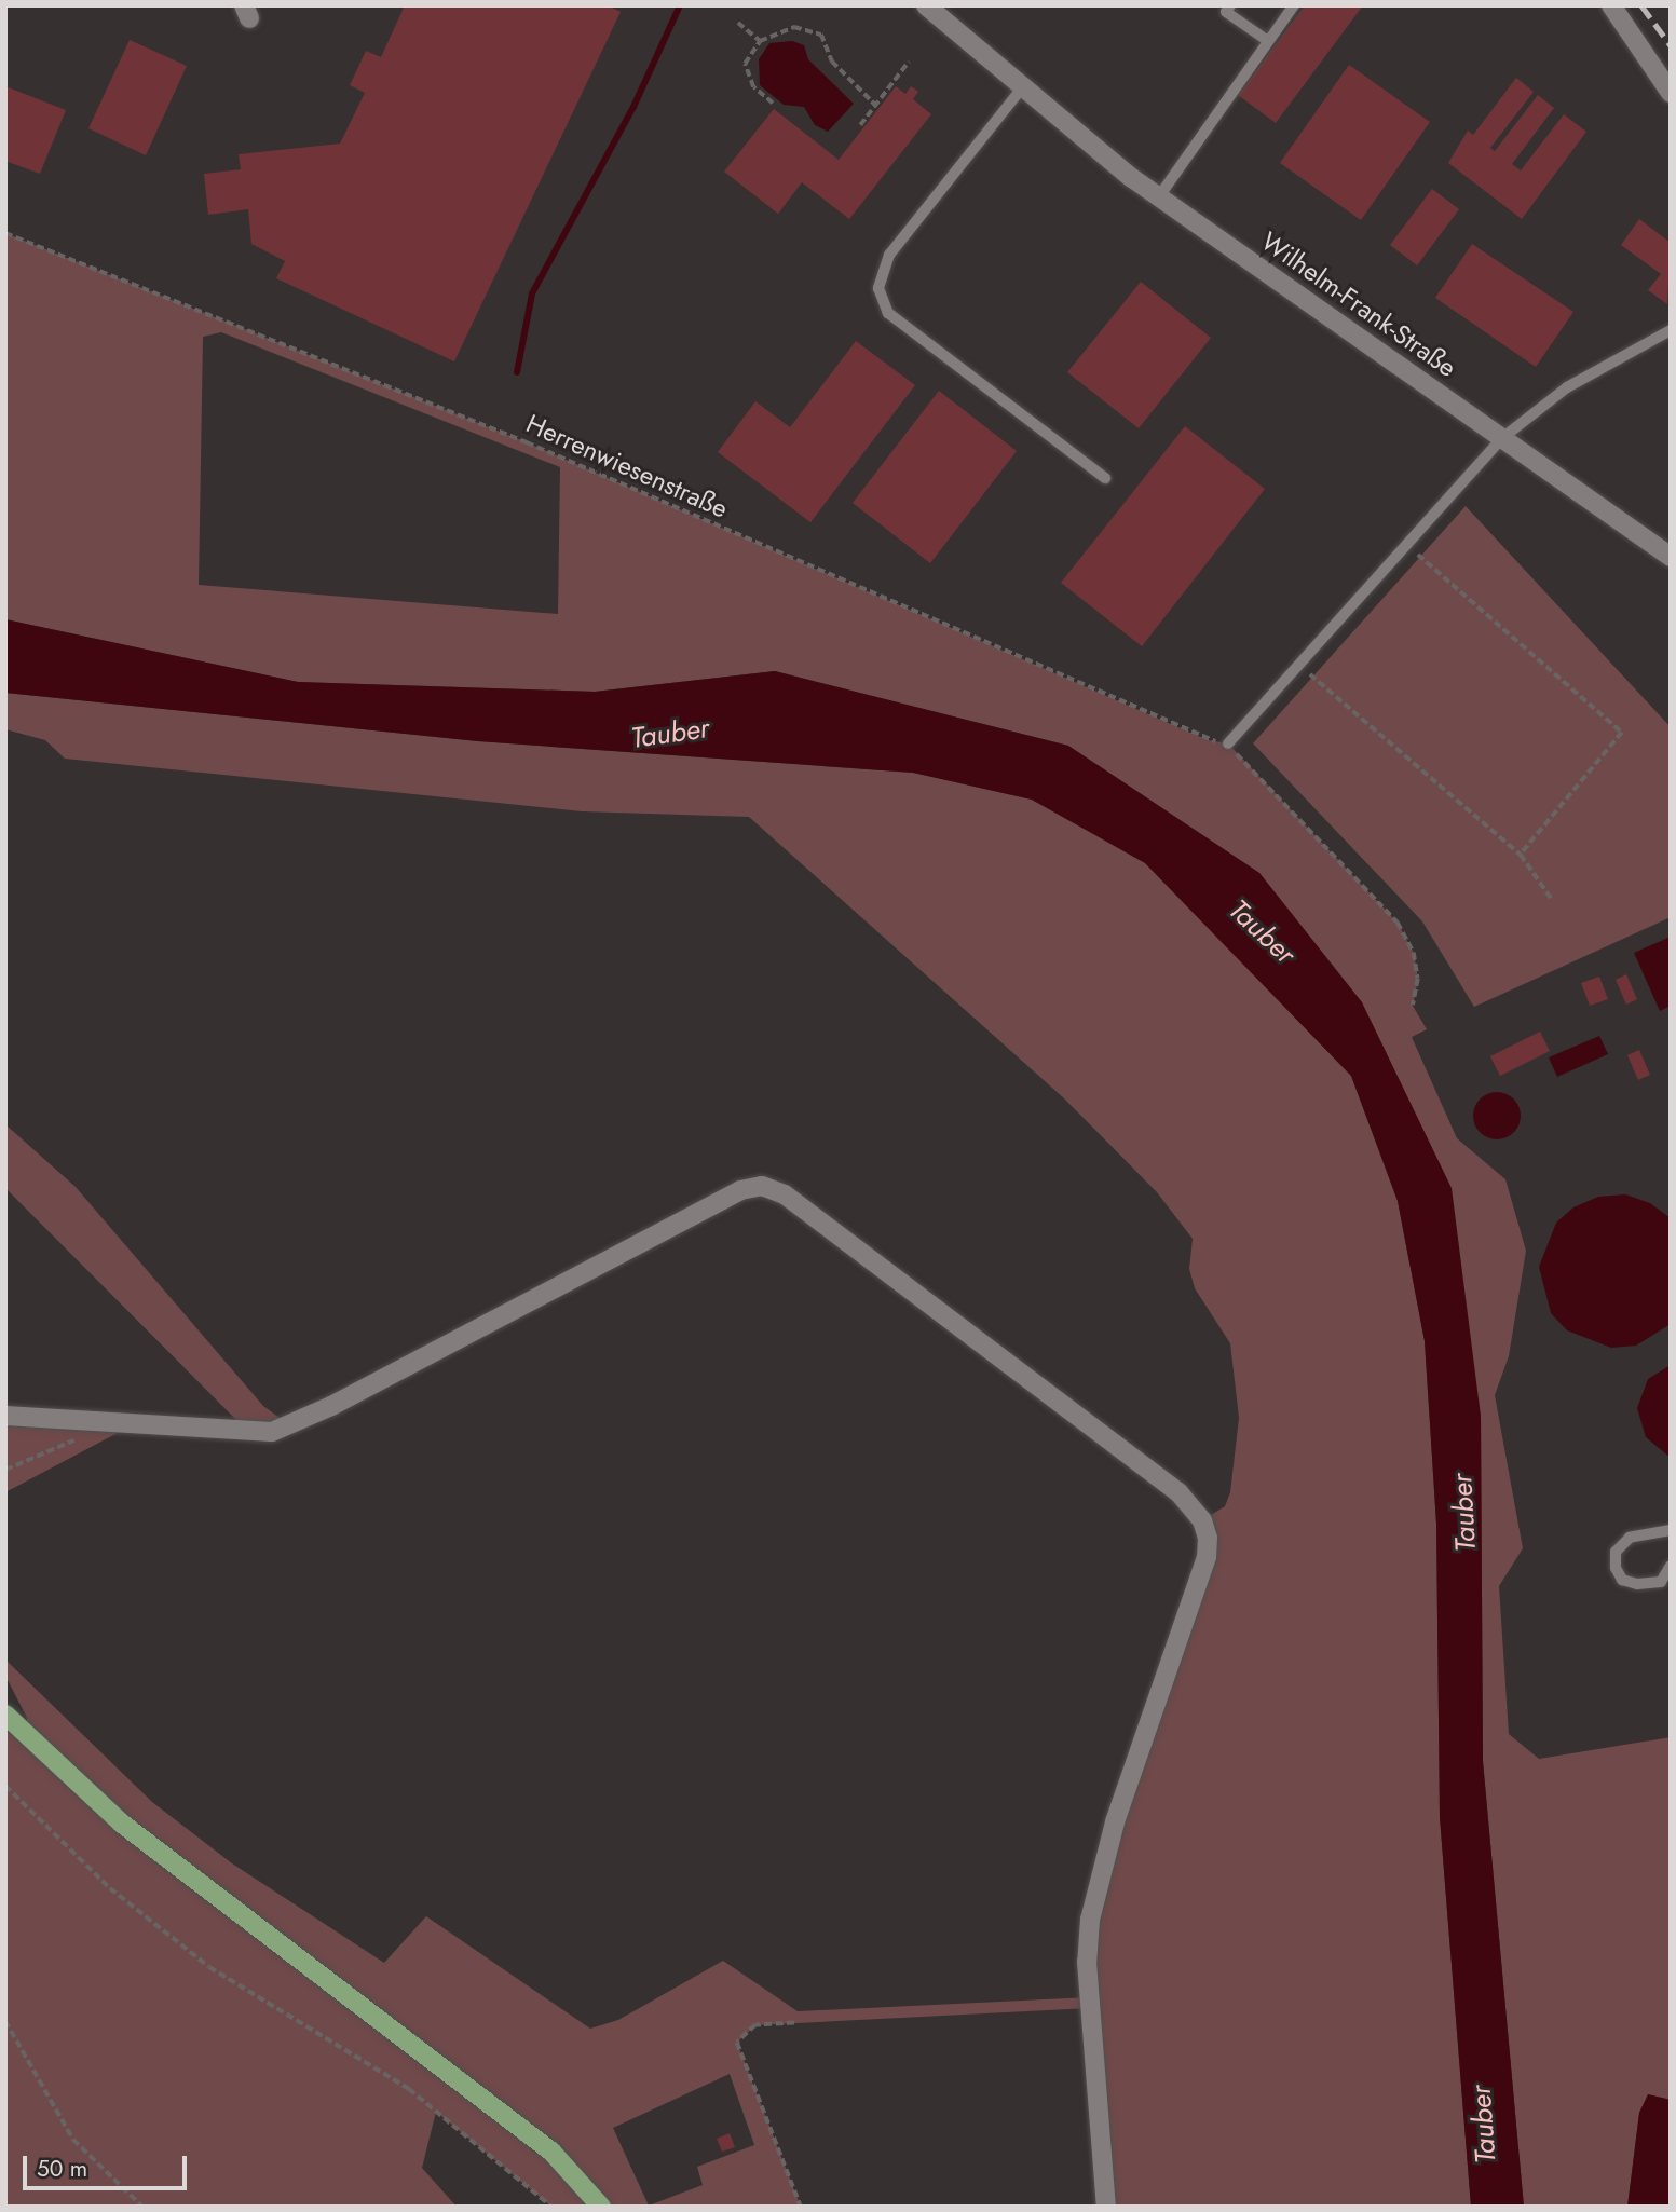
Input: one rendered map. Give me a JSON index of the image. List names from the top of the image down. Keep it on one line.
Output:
{"streets":{"street":["Wilhelm-Frank-Straße"],"path":["Herrenwiesenstraße"]},"water":["Tauber"],"scale_bar":"50 m"}
